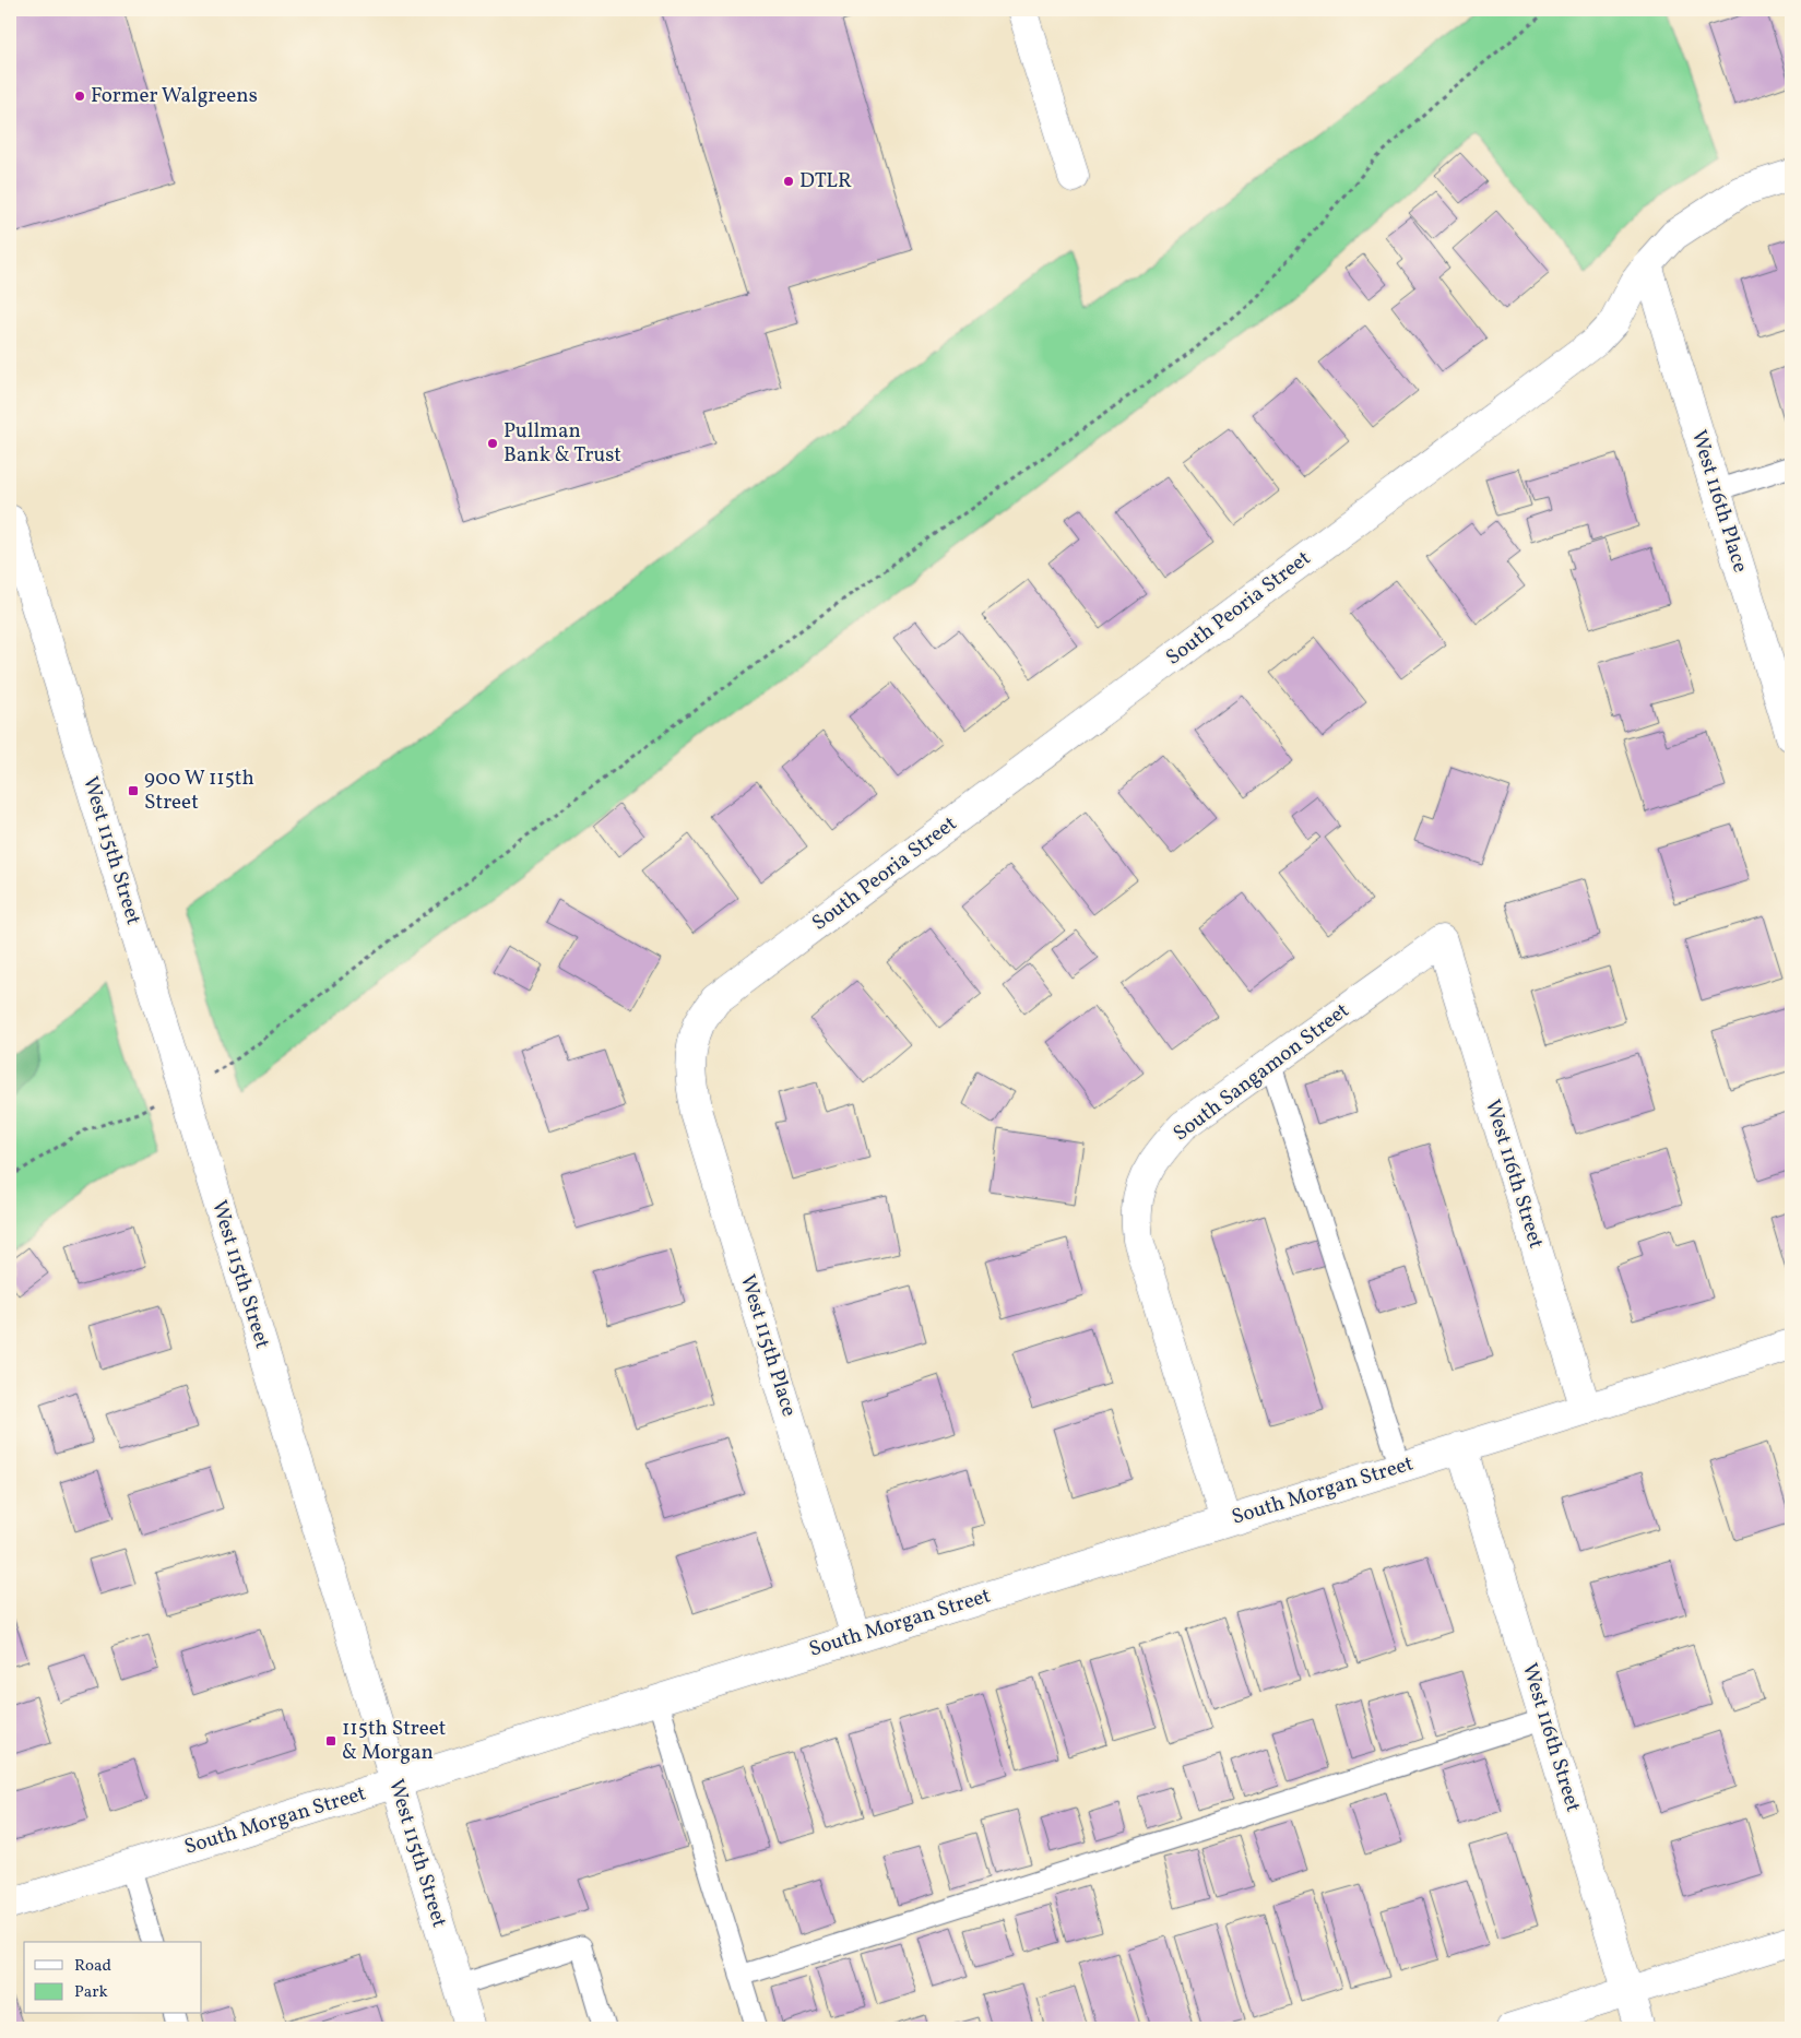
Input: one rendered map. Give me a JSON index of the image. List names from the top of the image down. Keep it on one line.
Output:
{"streets":{"street":["West 116th Place","South Peoria Street","West 115th Street","South Sangamon Street","West 116th Street","West 115th Place","South Morgan Street"]},"crossings":[["West 116th Place","South Peoria Street"],["South Peoria Street","West 115th Place"],["West 115th Street","South Morgan Street"],["South Sangamon Street","West 116th Street"],["South Sangamon Street","South Morgan Street"],["West 116th Street","South Morgan Street"],["West 115th Place","South Morgan Street"]],"places":{"other":["Former Walgreens","DTLR","Pullman Bank & Trust"],"transit":["900 W 115th Street","115th Street & Morgan"]},"legend":["Road","Park"]}
